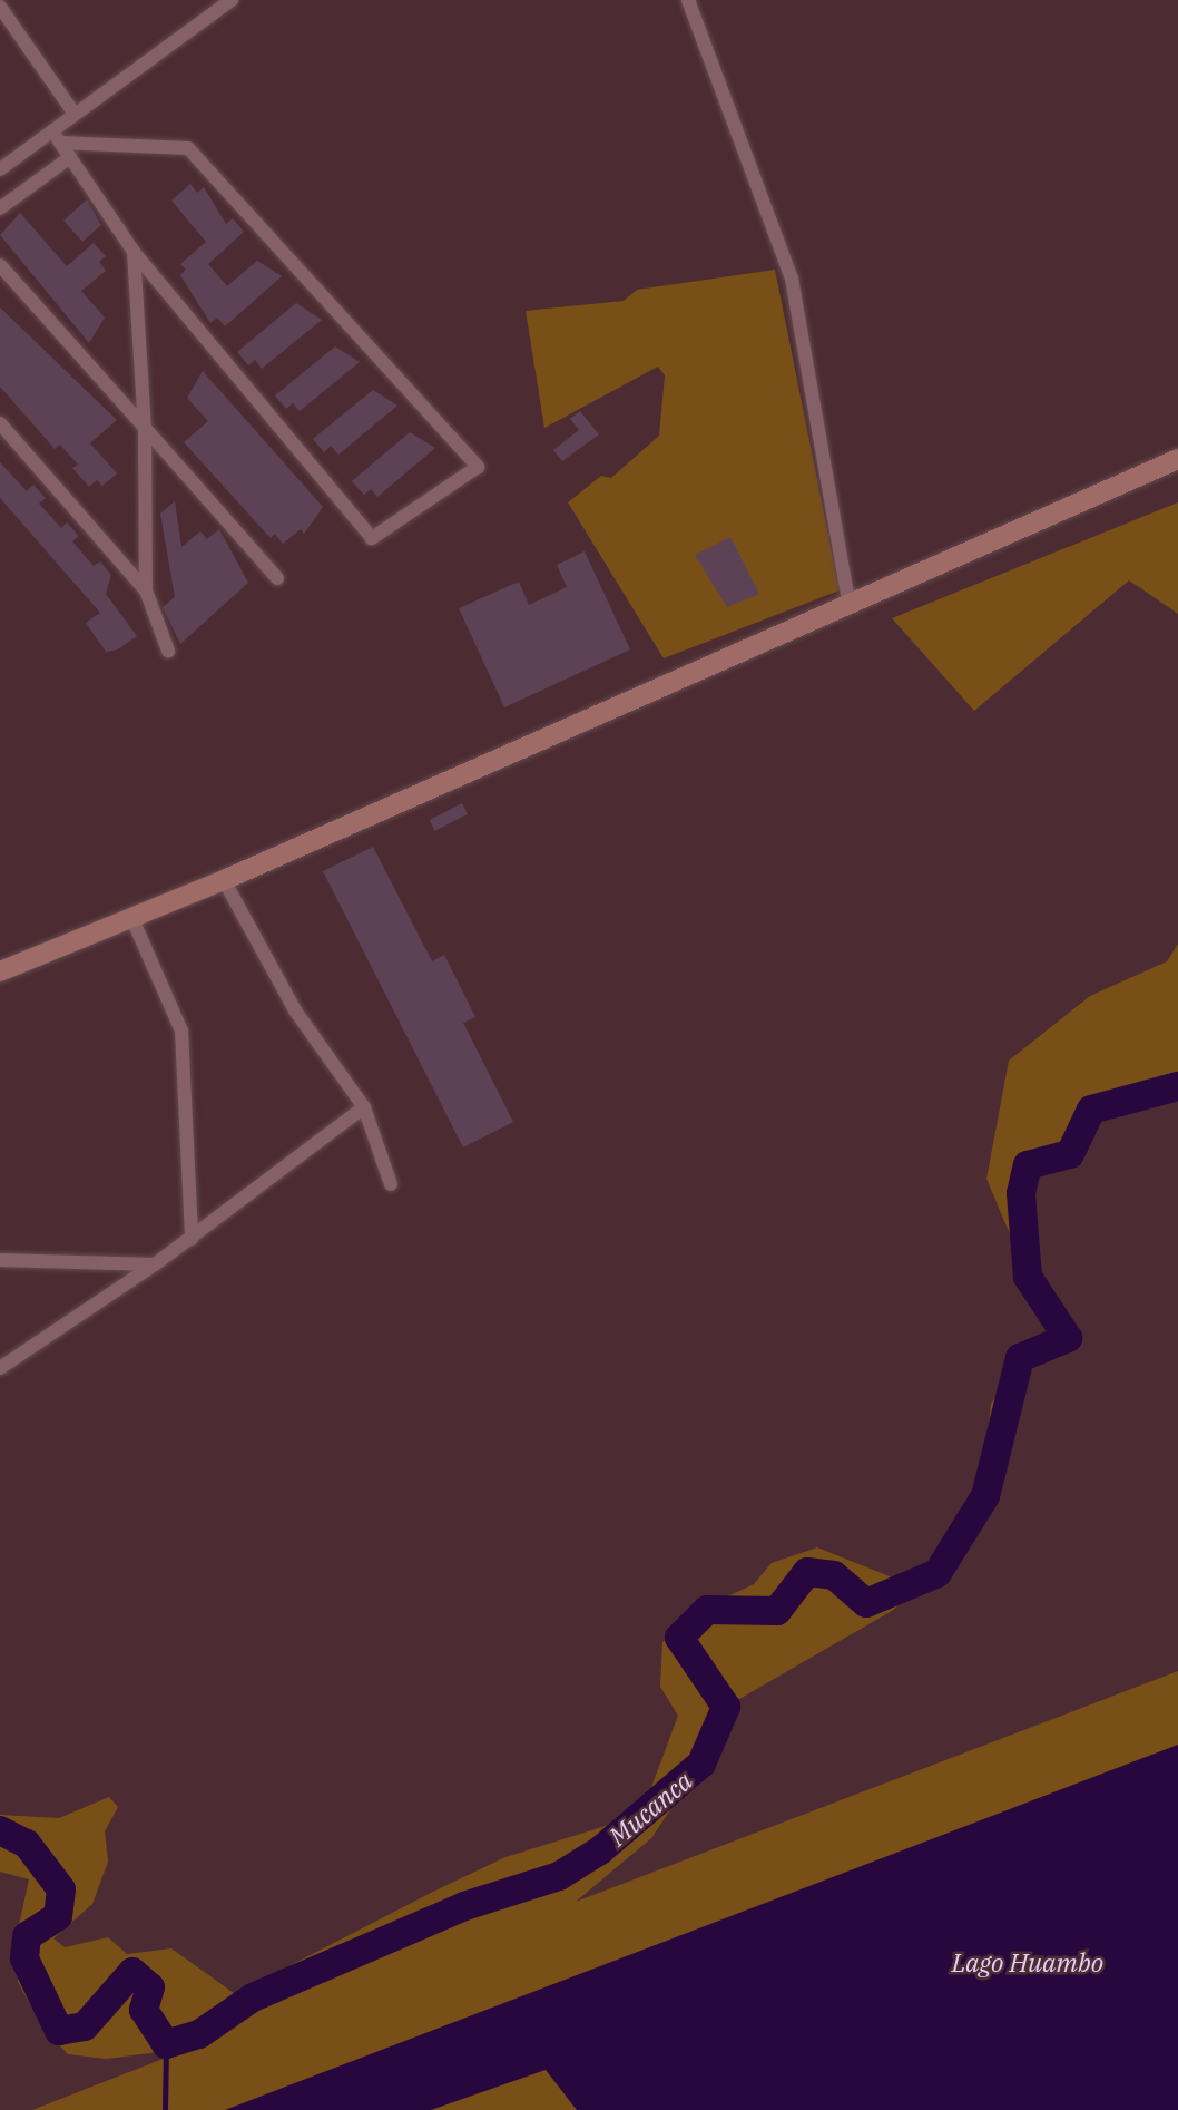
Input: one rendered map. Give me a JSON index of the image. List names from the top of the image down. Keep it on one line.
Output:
{"water":["Mucanca","Lago Huambo"]}
